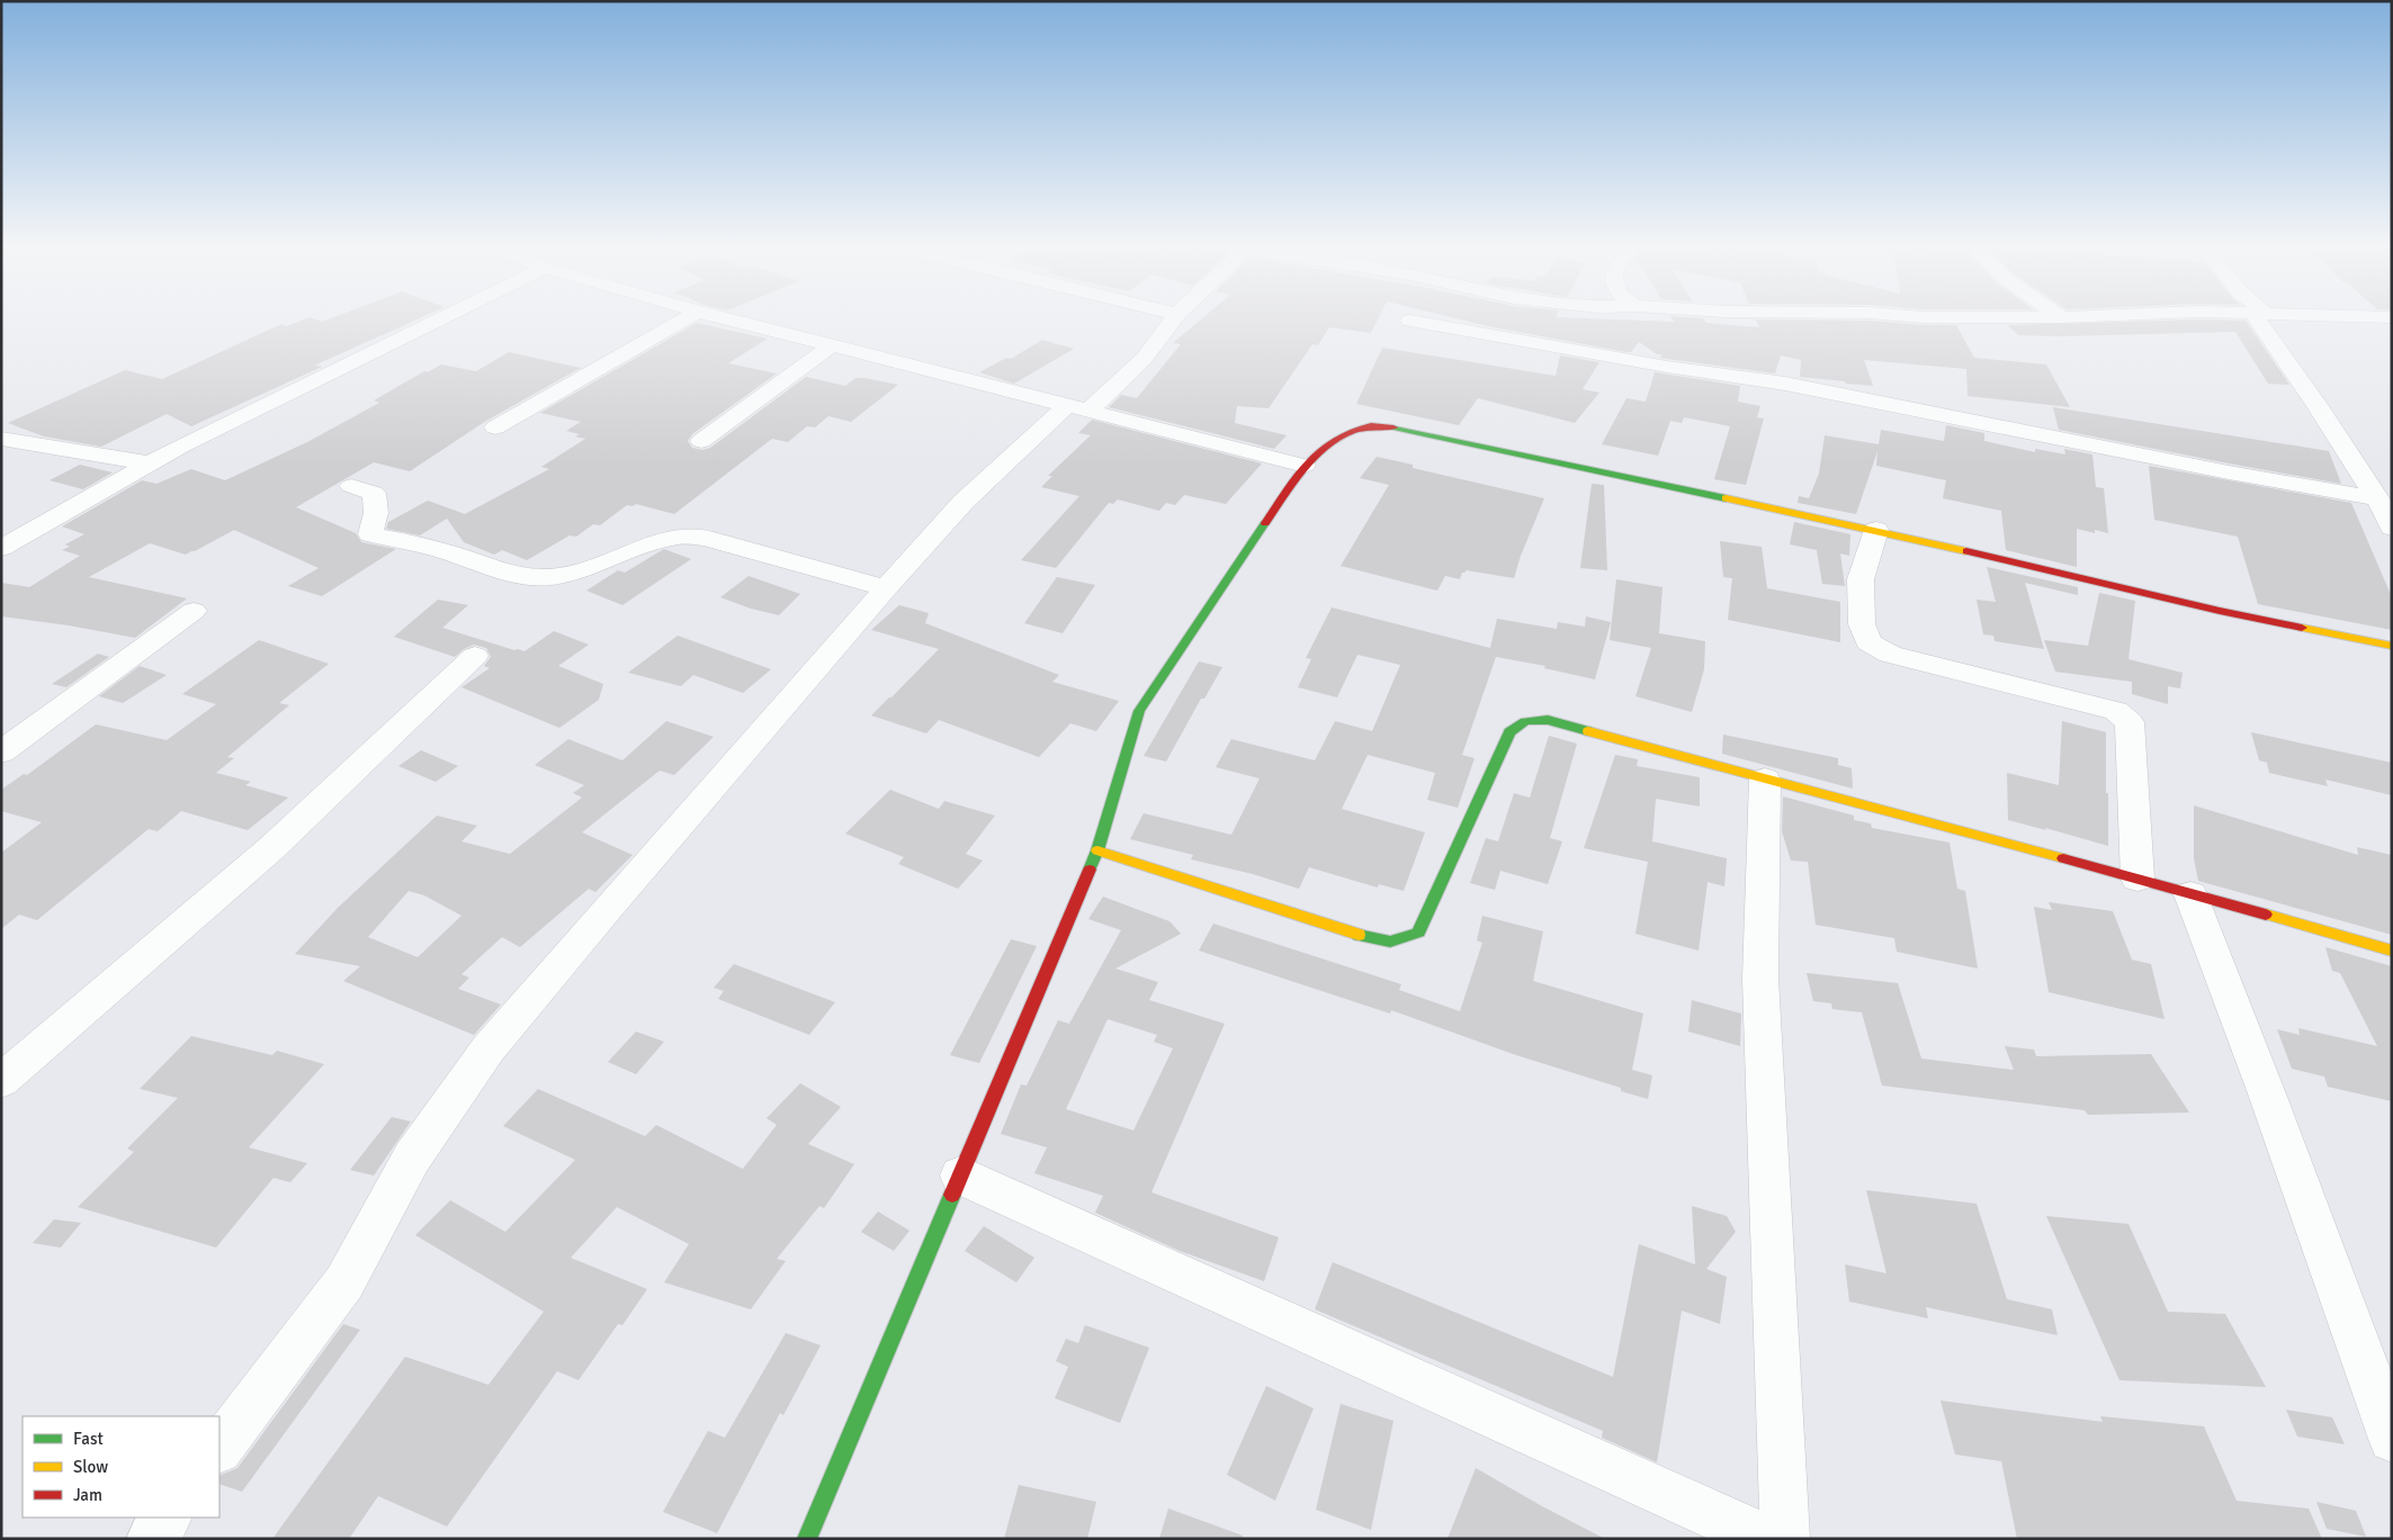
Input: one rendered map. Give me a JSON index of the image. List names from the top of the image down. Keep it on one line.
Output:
{"legend":["Fast","Slow","Jam"]}
